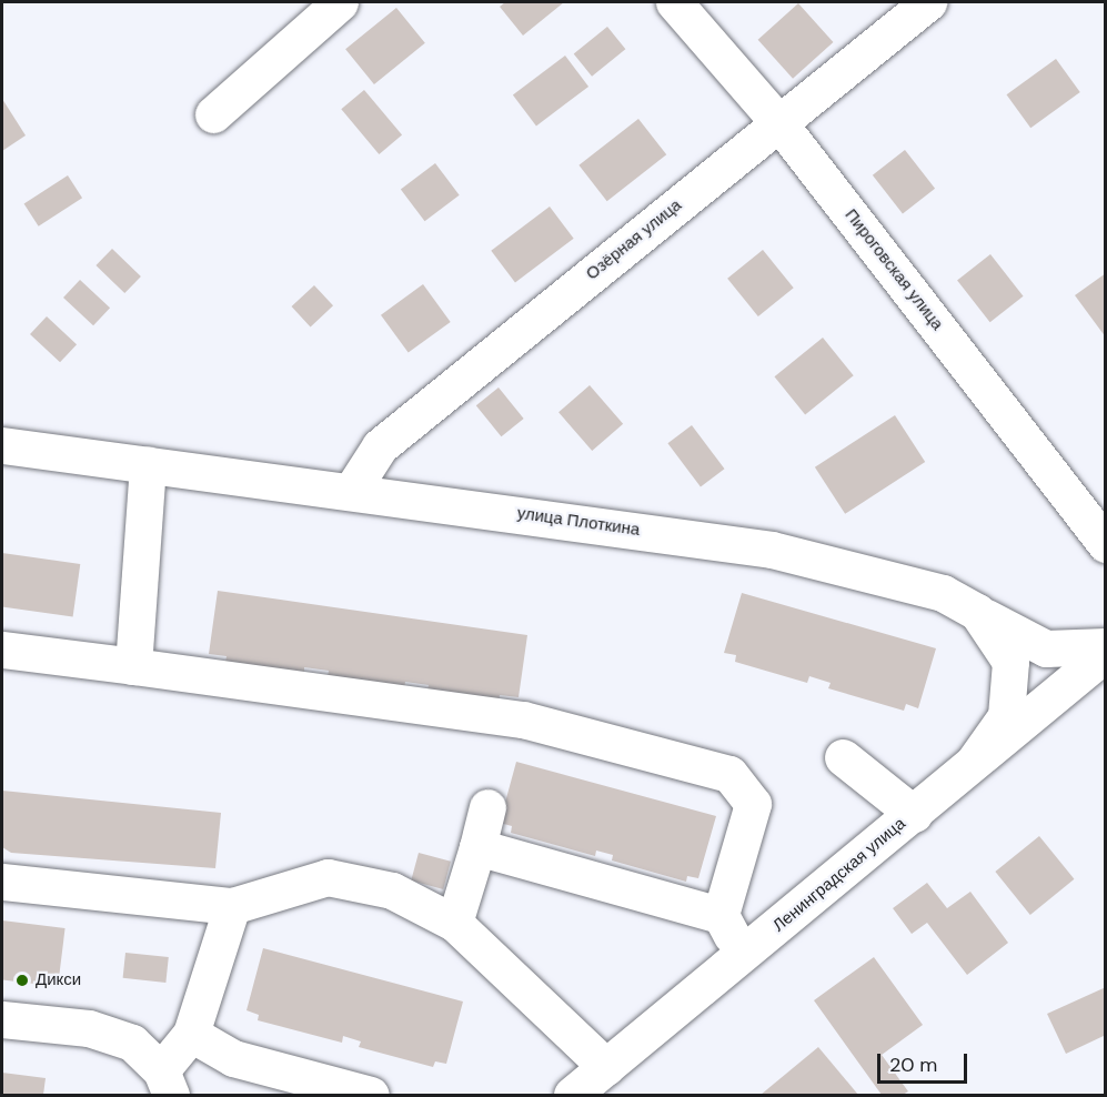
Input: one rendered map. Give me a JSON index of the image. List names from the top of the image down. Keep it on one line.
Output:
{"streets":{"street":["Озёрная улица","Пироговская улица","улица Плоткина","Ленинградская улица"]},"crossings":[["Озёрная улица","Пироговская улица"],["Озёрная улица","улица Плоткина"]],"places":["Дикси"],"scale_bar":"20 m"}
